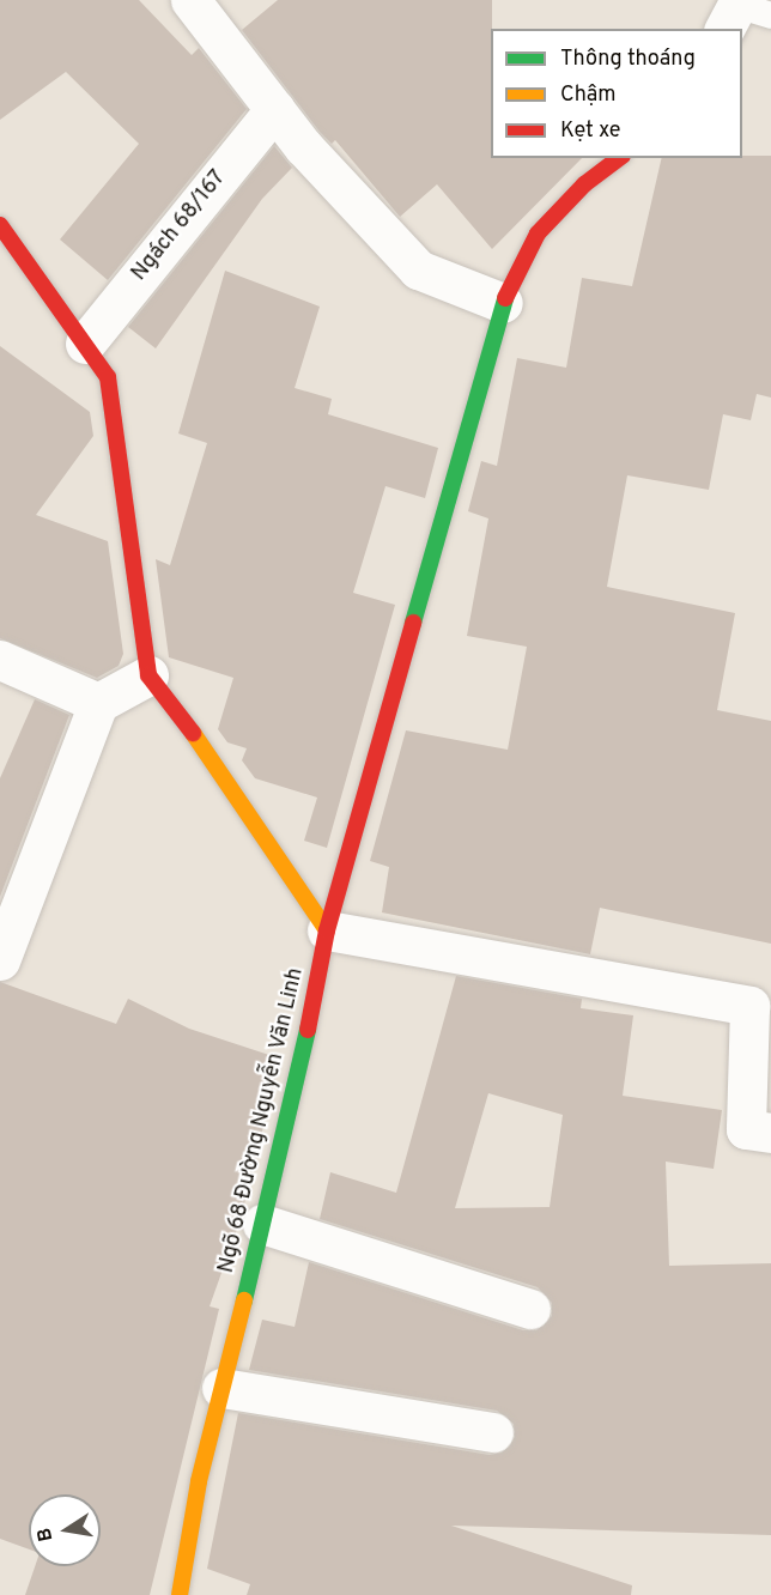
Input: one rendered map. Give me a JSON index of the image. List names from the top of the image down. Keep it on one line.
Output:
{"streets":{"street":["Ngách 68/167","Ngõ 68 Đường Nguyễn Văn Linh"]},"legend":["Thông thoáng","Chậm","Kẹt xe"],"north":"left"}
